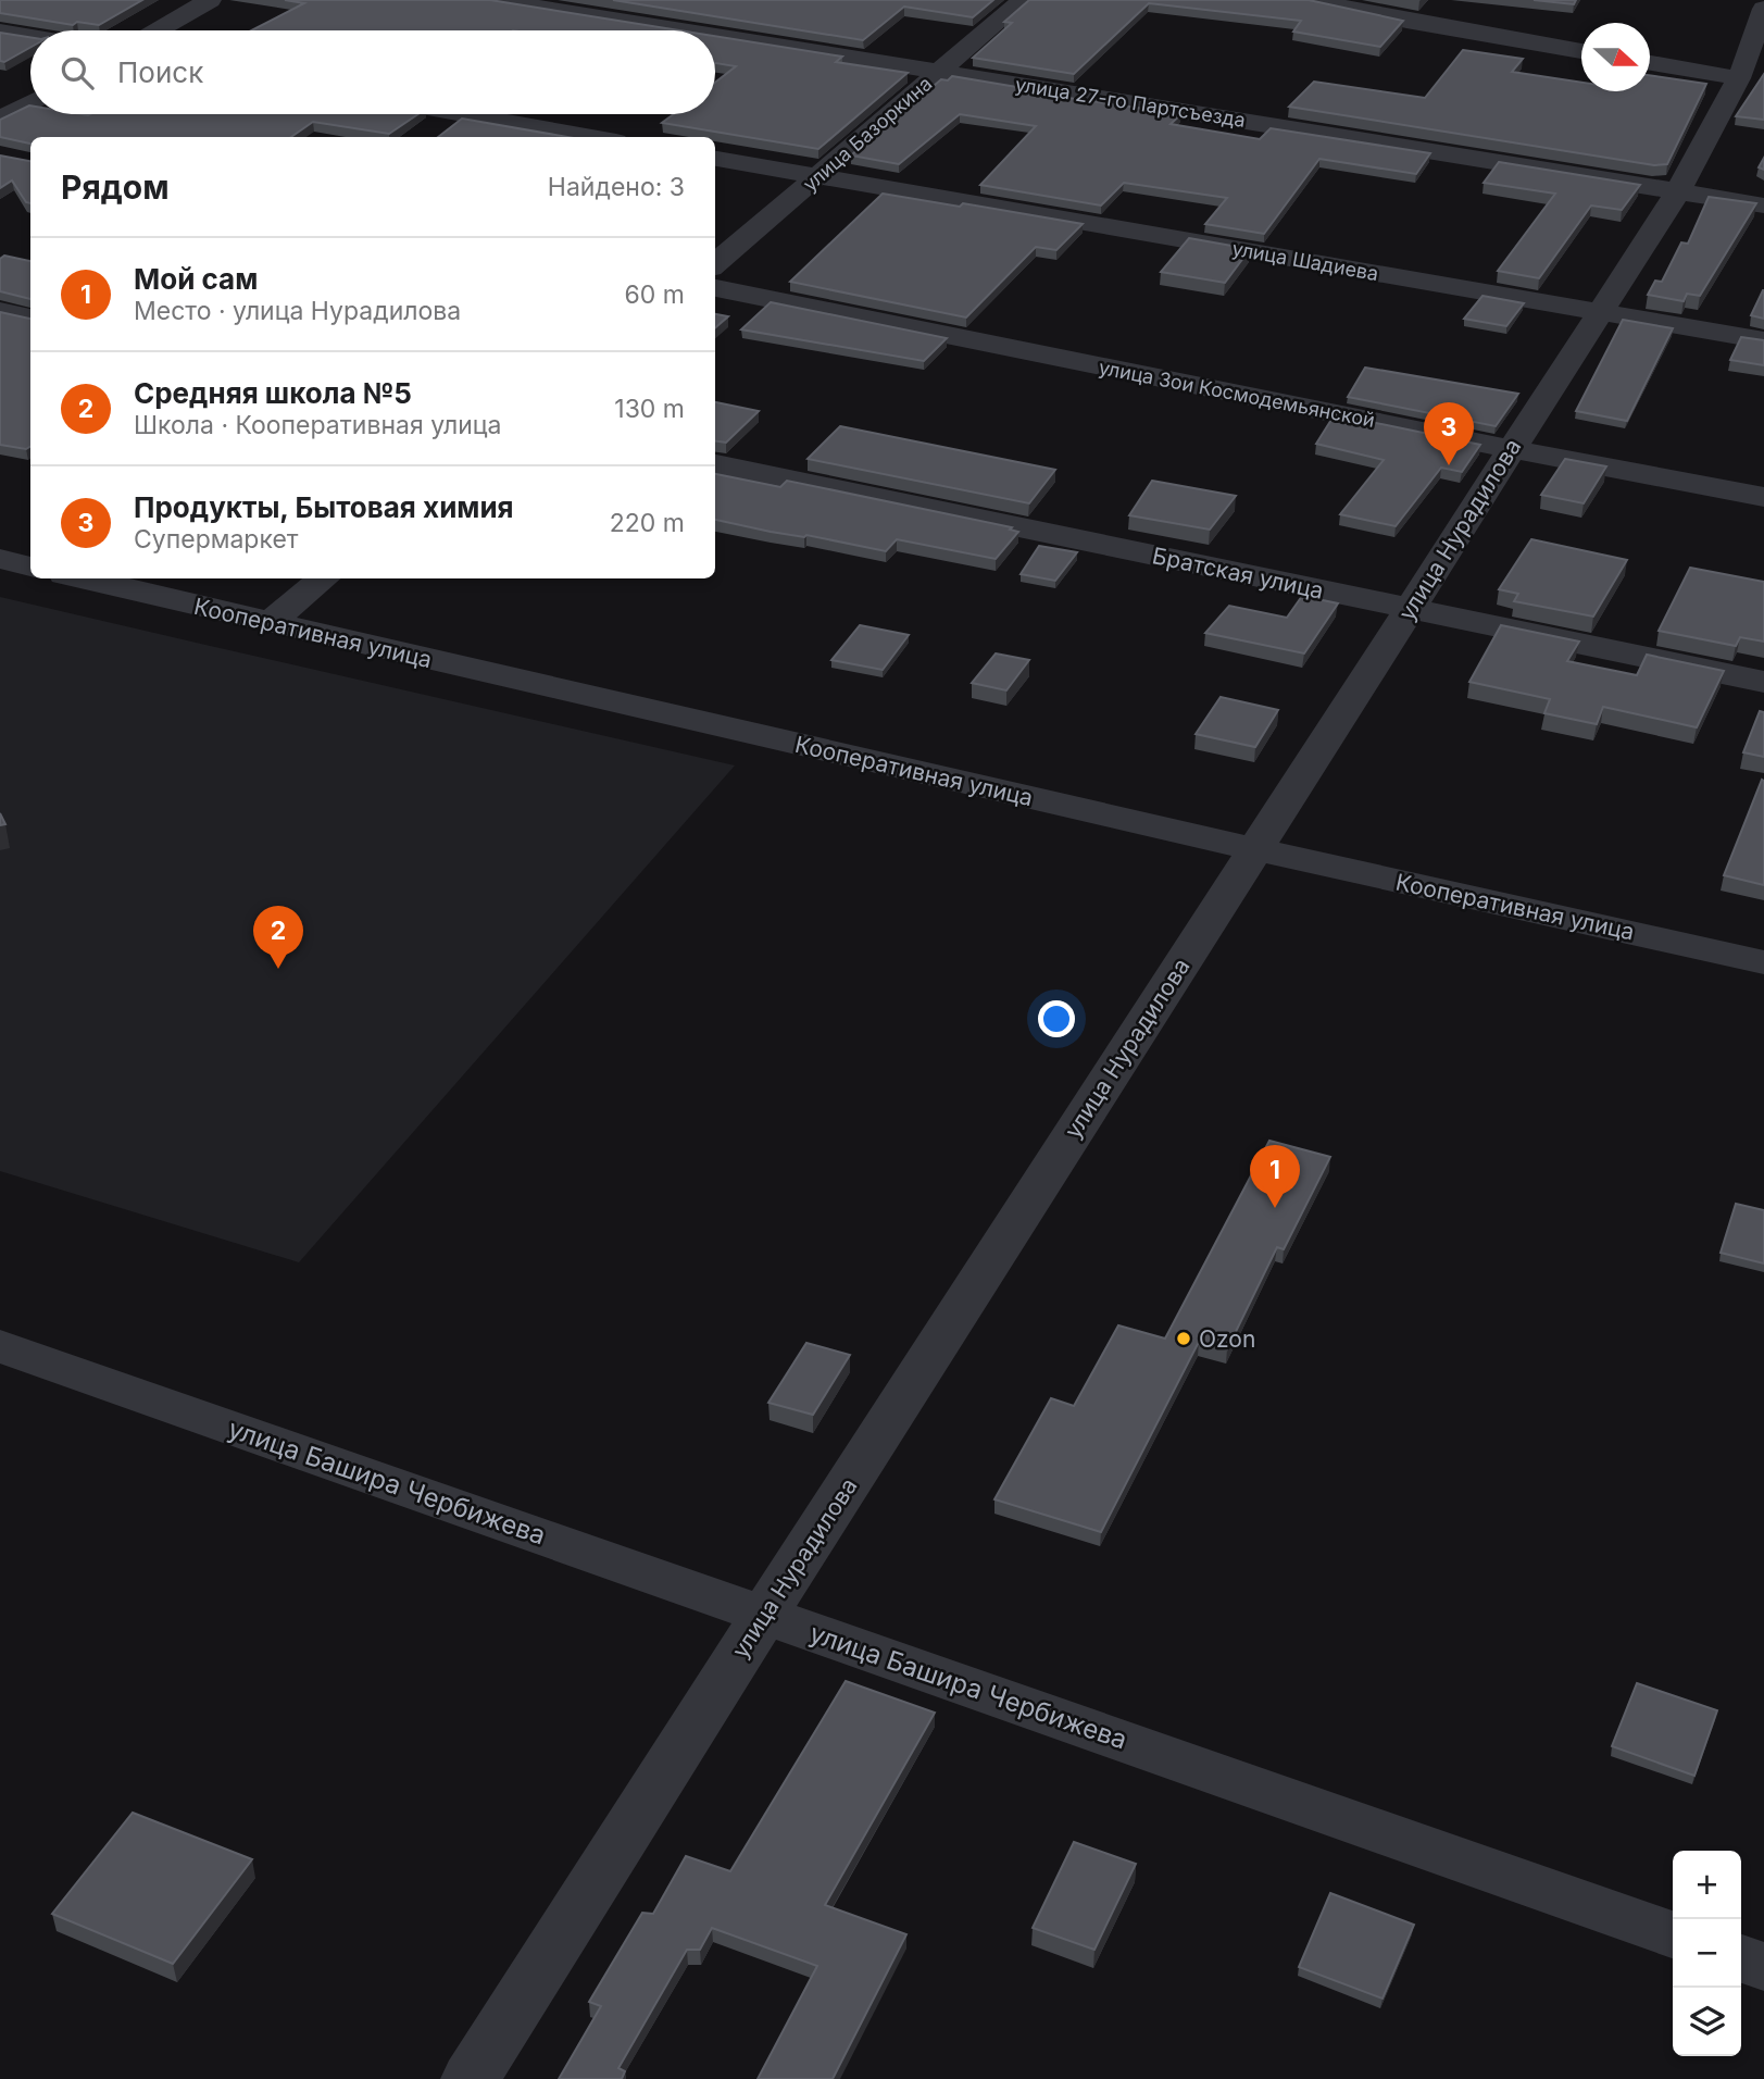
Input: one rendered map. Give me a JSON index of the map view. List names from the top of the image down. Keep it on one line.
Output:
{"streets":{"street":["улица 27-го Партсъезда","улица Базоркина","улица Шадиева","улица Зои Космодемьянской","улица Нурадилова","Братская улица","Кооперативная улица","улица Башира Чербижева"]},"crossings":[["улица 27-го Партсъезда","улица Базоркина"],["улица 27-го Партсъезда","улица Нурадилова"],["улица Базоркина","улица Шадиева"],["улица Шадиева","улица Нурадилова"],["улица Зои Космодемьянской","улица Нурадилова"],["улица Нурадилова","Братская улица"],["улица Нурадилова","Кооперативная улица"],["улица Нурадилова","улица Башира Чербижева"]],"places":["Ozon"],"north":"right","page":{"search":"Поиск","heading":["Рядом","Найдено: 3"],"list":[{"mark":"1","name":"Мой сам","note":"Место · улица Нурадилова","value":"60 m"},{"mark":"2","name":"Средняя школа №5","note":"Школа · Кооперативная улица","value":"130 m"},{"mark":"3","name":"Продукты, Бытовая химия","note":"Супермаркет","value":"220 m"}],"pins":["3","2","1"],"map_buttons":["+","−"]}}
